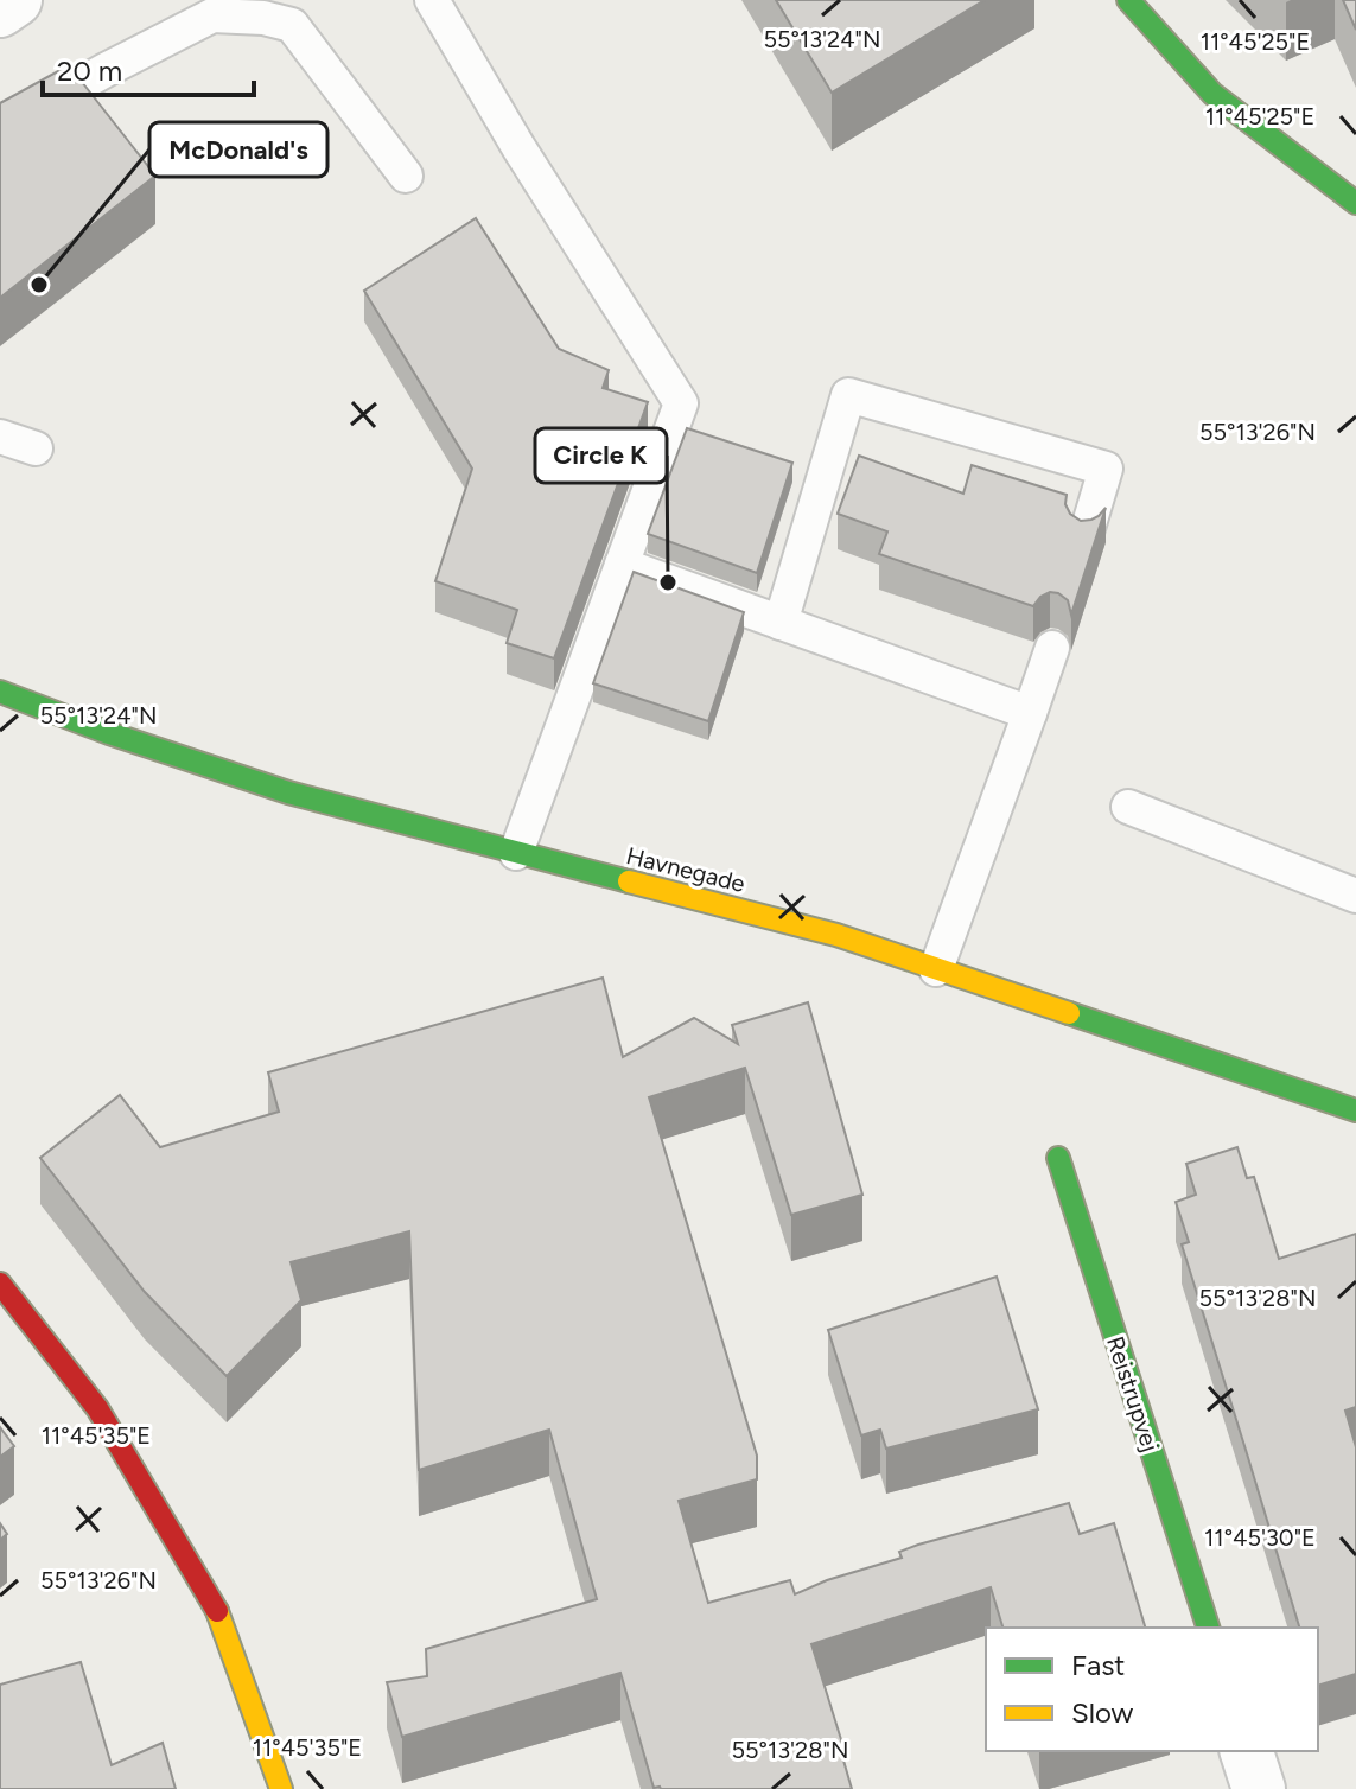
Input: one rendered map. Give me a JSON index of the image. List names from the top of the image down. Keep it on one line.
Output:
{"streets":{"main road":["Havnegade","Reistrupvej"]},"places":["McDonald's","Circle K"],"legend":["Fast","Slow"],"scale_bar":"20 m","coordinates":["55°13'24\"N","11°45'25\"E","55°13'26\"N","55°13'28\"N","11°45'35\"E","11°45'30\"E"]}
